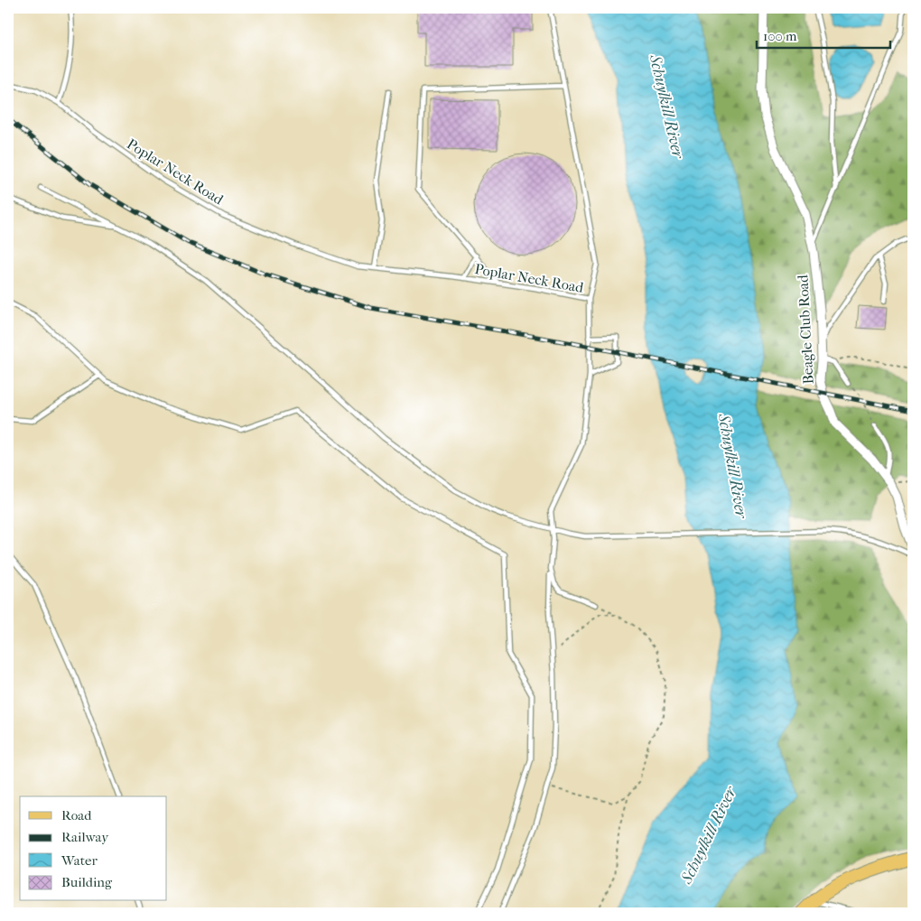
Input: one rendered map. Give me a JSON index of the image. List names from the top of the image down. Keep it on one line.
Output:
{"streets":{"street":["Beagle Club Road"],"lane":["Poplar Neck Road"]},"water":["Schuylkill River"],"legend":["Road","Railway","Water","Building"],"scale_bar":"100 m"}
